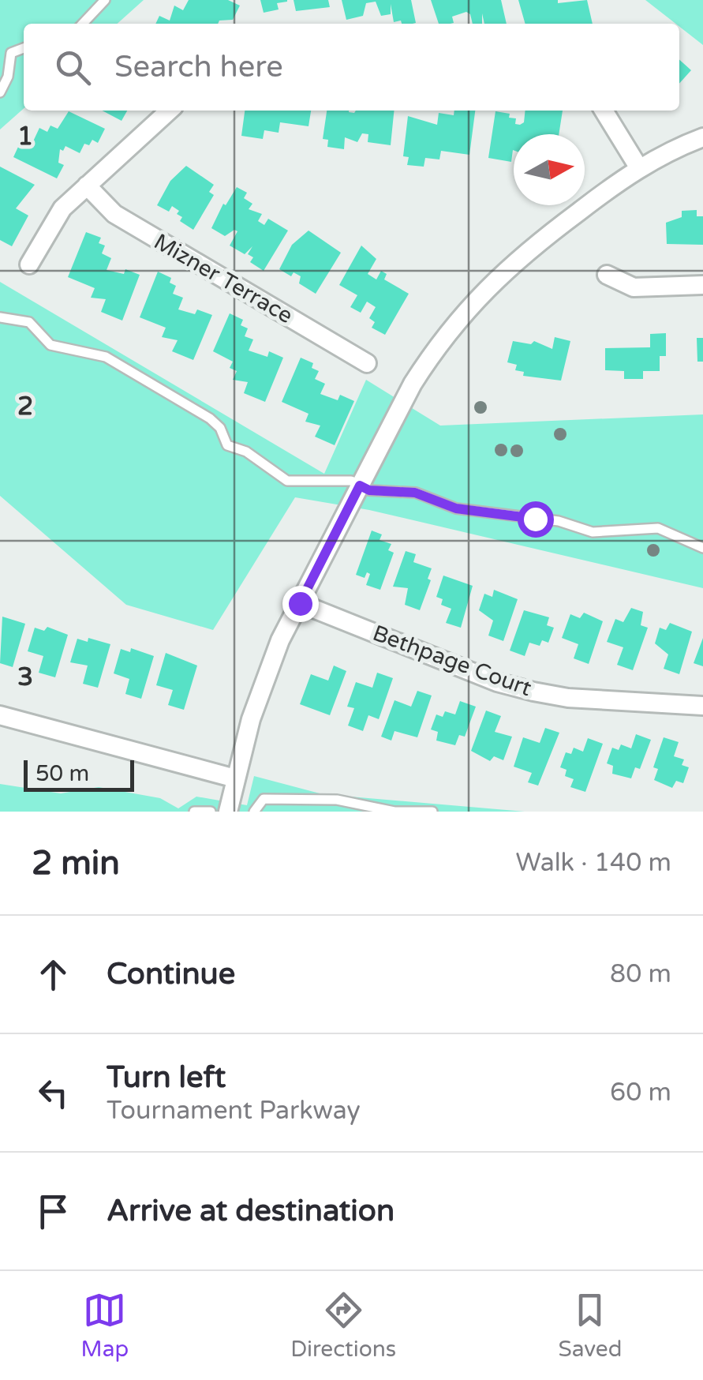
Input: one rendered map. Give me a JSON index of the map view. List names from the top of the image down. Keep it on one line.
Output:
{"streets":{"street":["Mizner Terrace","Bethpage Court"]},"scale_bar":"50 m","north":"right","page":{"search":"Search here","scale":"50 m","heading":["2 min","Walk · 140 m"],"list":[["Continue","80 m"],["Turn left","Tournament Parkway","60 m"],"Arrive at destination"],"nav":["Map","Directions","Saved"]},"grid":{"rows":["1","2","3"]}}
